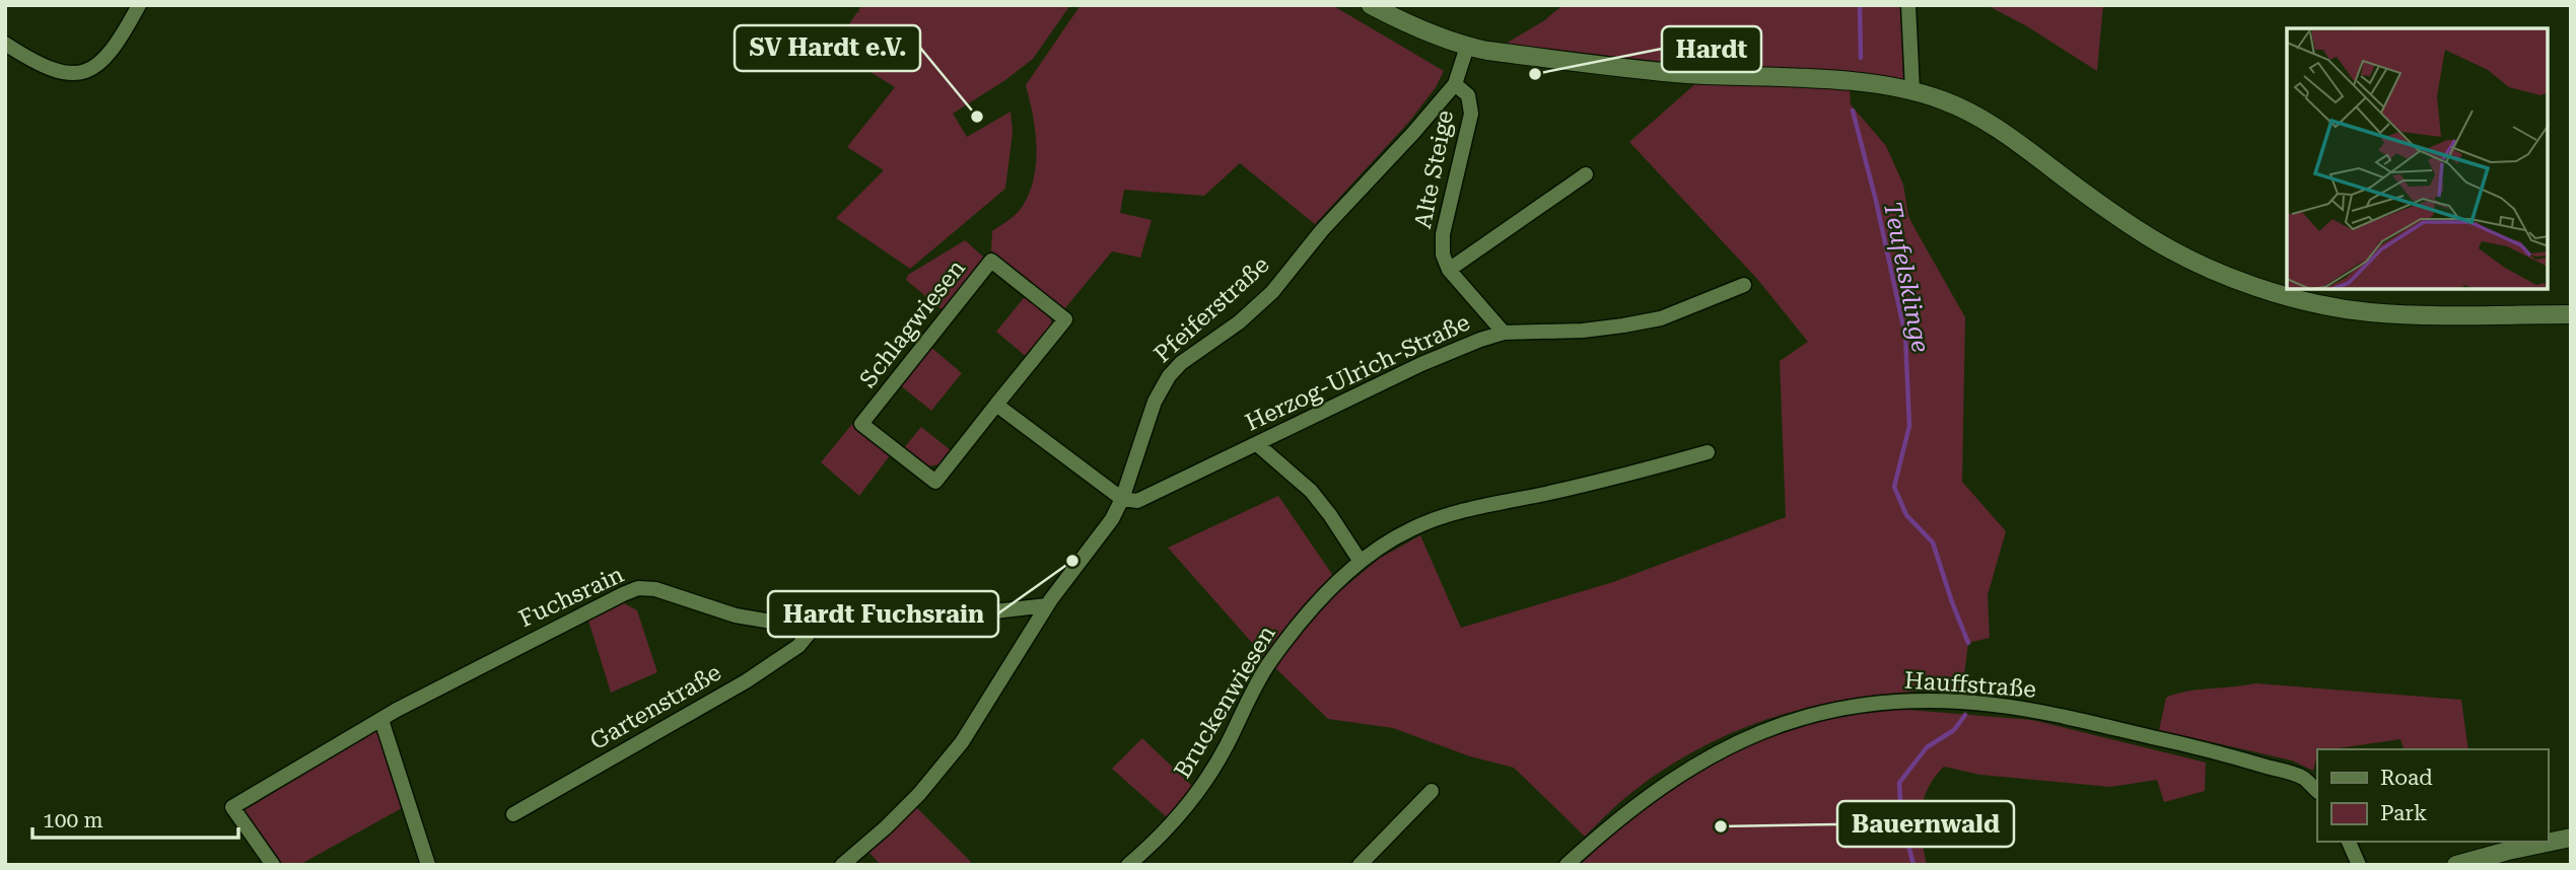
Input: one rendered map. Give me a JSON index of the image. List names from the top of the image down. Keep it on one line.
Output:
{"streets":{"street":["Alte Steige","Pfeiferstraße","Schlagwiesen","Herzog-Ulrich-Straße","Fuchsrain","Hauffstraße","Bruckenwiesen","Gartenstraße"]},"crossings":[["Alte Steige","Pfeiferstraße"],["Pfeiferstraße","Herzog-Ulrich-Straße"],["Pfeiferstraße","Fuchsrain"],["Fuchsrain","Gartenstraße"]],"water":["Teufelsklinge"],"places":["Hardt","SV Hardt e.V.","Hardt Fuchsrain","Bauernwald"],"legend":["Road","Park"],"scale_bar":"100 m"}
